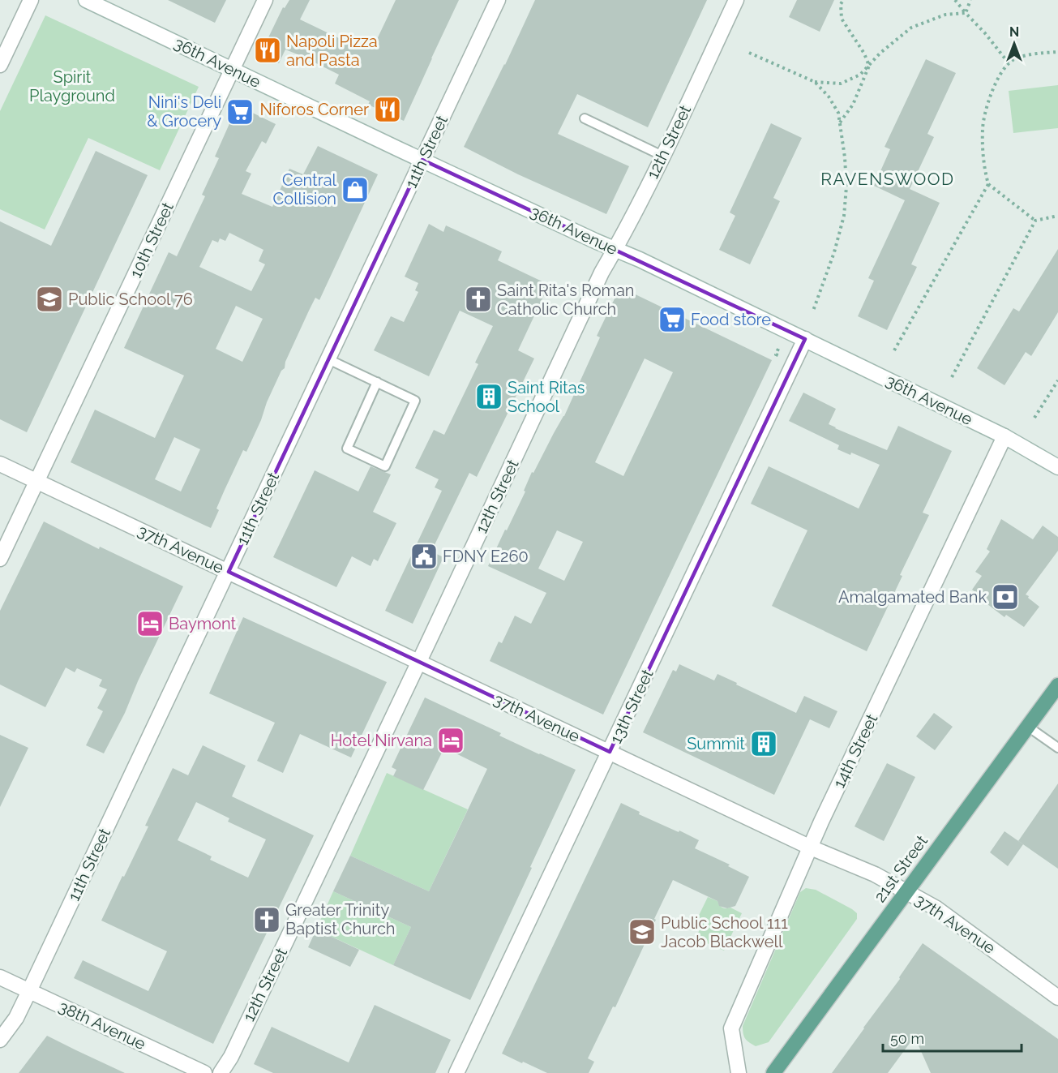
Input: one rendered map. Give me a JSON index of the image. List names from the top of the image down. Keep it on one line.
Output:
{"streets":{"main road":["21st Street"],"street":["36th Avenue","12th Street","11th Street","10th Street","37th Avenue","13th Street","14th Street","38th Avenue"]},"crossings":[["36th Avenue","12th Street"],["36th Avenue","11th Street"],["36th Avenue","10th Street"],["36th Avenue","13th Street"],["36th Avenue","14th Street"],["12th Street","37th Avenue"],["11th Street","37th Avenue"],["11th Street","38th Avenue"],["10th Street","37th Avenue"],["37th Avenue","13th Street"],["37th Avenue","14th Street"],["37th Avenue","21st Street"]],"districts":["RAVENSWOOD"],"parks":["Spirit Playground"],"places":{"restaurant":["Napoli Pizza and Pasta","Niforos Corner"],"supermarket":["Nini's Deli & Grocery","Food store"],"shop":["Central Collision"],"school or university":["Public School 76","Public School 111 Jacob Blackwell"],"church":["Saint Rita's Roman Catholic Church","Greater Trinity Baptist Church"],"building":["Saint Ritas School","Summit"],"public building":["FDNY E260"],"bank":["Amalgamated Bank"],"hotel":["Baymont","Hotel Nirvana"]},"scale_bar":"50 m","north":"top"}
